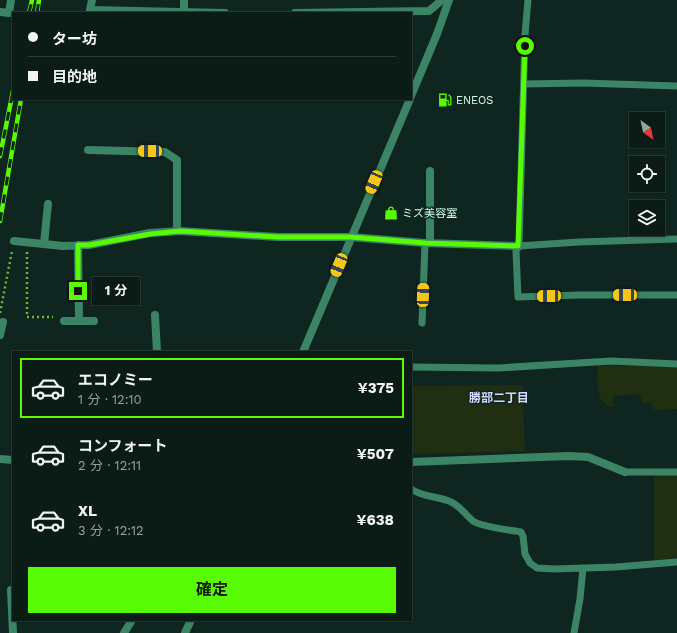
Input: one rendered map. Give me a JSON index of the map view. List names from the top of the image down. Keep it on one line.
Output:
{"districts":["勝部二丁目"],"places":{"fuel station":["ENEOS"],"shop":["ミズ美容室"]},"north":"bottom right","page":{"banner":["ター坊","目的地"],"bubble":"1 分","list":[{"name":"エコノミー","note":"1 分 · 12:10","value":"¥375"},{"name":"コンフォート","note":"2 分 · 12:11","value":"¥507"},{"name":"XL","note":"3 分 · 12:12","value":"¥638"}],"buttons":"確定"}}
